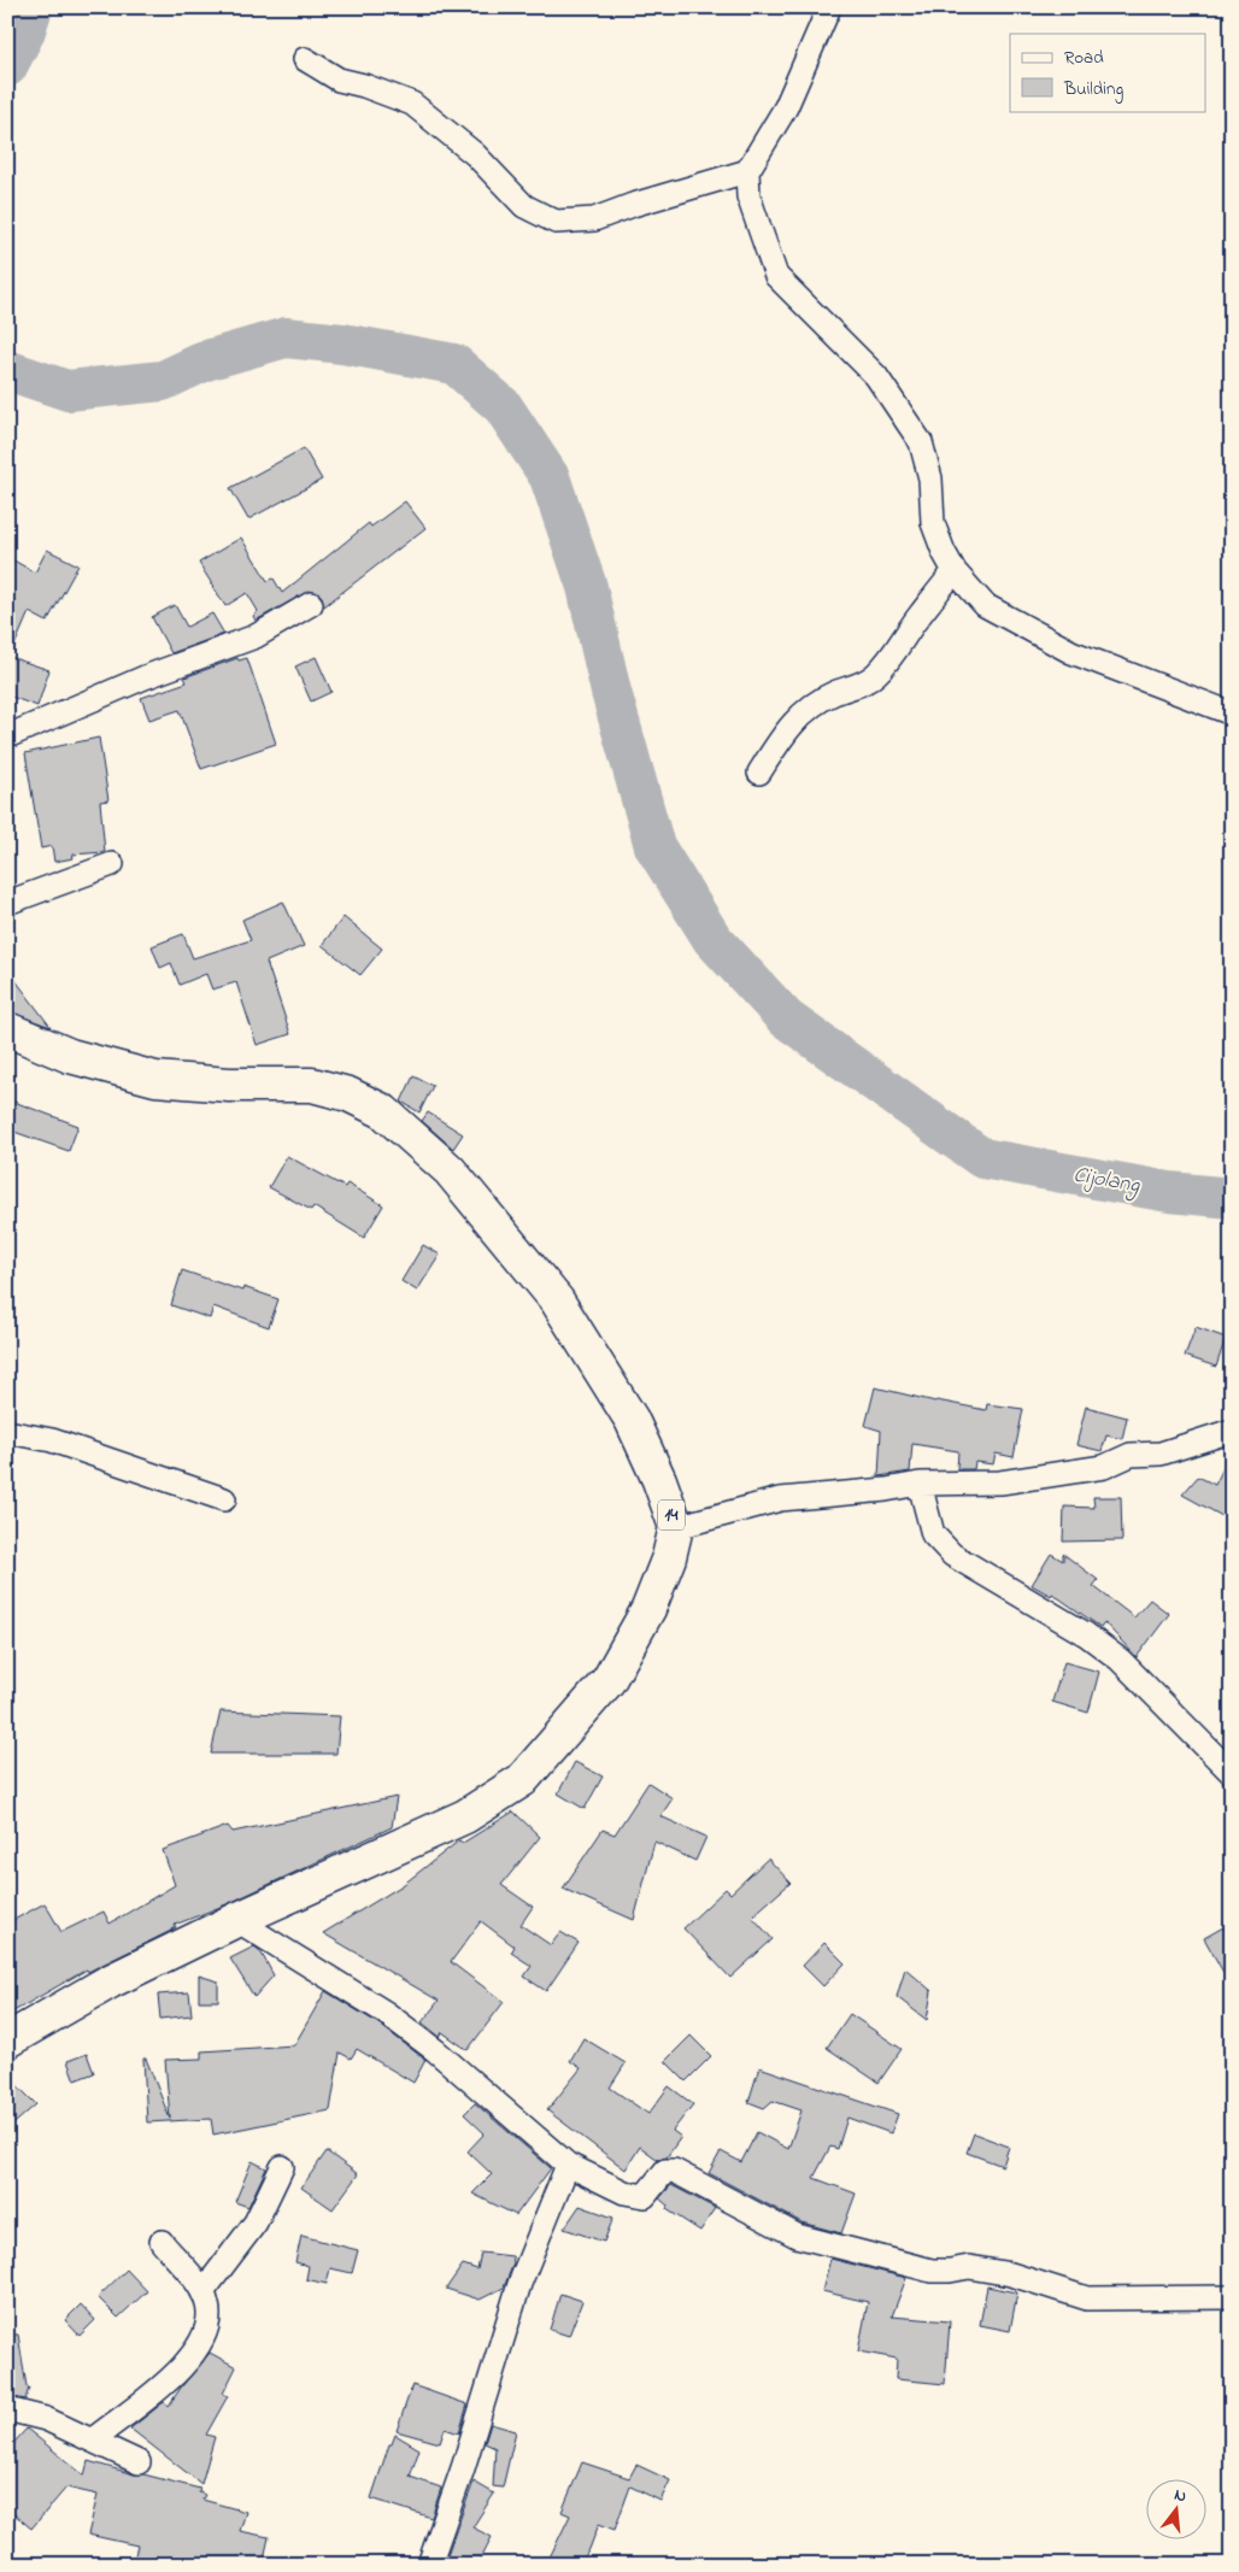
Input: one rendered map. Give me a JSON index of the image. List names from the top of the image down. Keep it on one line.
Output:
{"streets":{"highway":["14"]},"water":["Cijolang"],"legend":["Road","Building"],"north":"top"}
